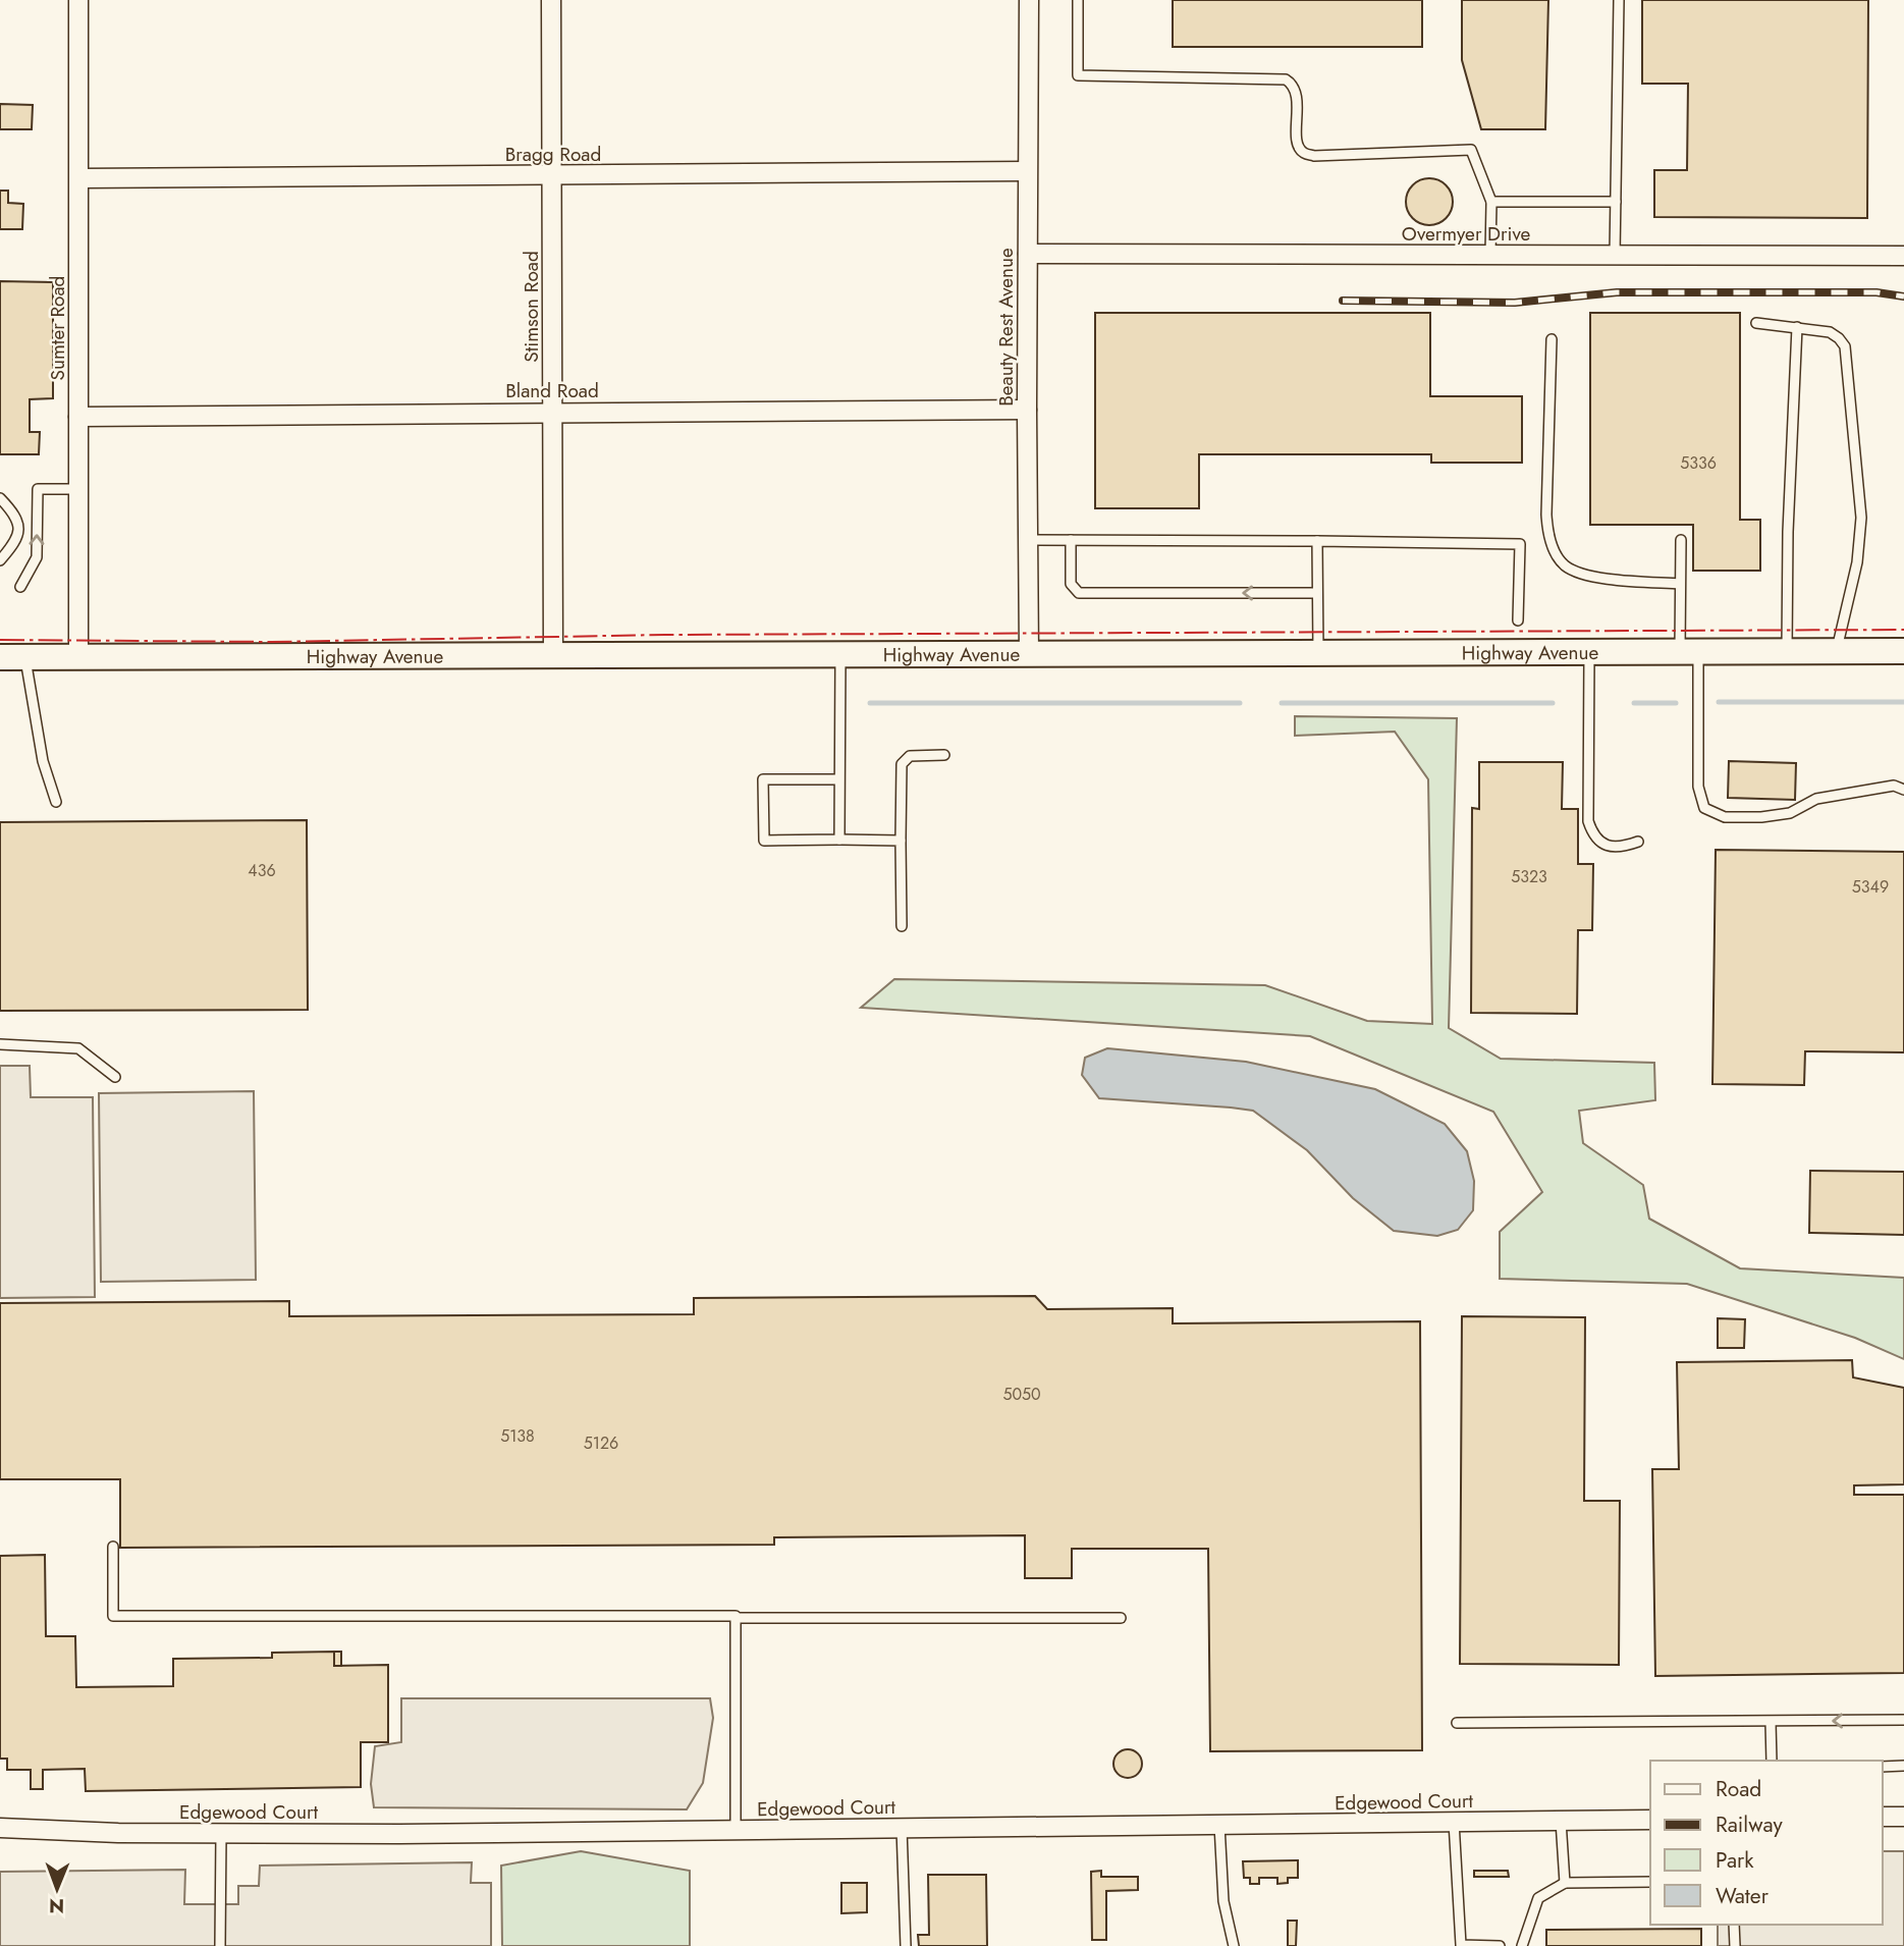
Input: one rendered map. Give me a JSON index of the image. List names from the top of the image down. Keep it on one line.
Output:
{"streets":{"street":["Bragg Road","Overmyer Drive","Stimson Road","Beauty Rest Avenue","Sumter Road","Bland Road","Highway Avenue","Edgewood Court"]},"crossings":[["Bragg Road","Stimson Road"],["Bragg Road","Beauty Rest Avenue"],["Bragg Road","Sumter Road"],["Overmyer Drive","Beauty Rest Avenue"],["Stimson Road","Bland Road"],["Stimson Road","Highway Avenue"],["Beauty Rest Avenue","Bland Road"],["Beauty Rest Avenue","Highway Avenue"],["Sumter Road","Bland Road"],["Sumter Road","Highway Avenue"]],"house_numbers":["5336","436","5323","5349","5050","5138","5126"],"legend":["Road","Railway","Park","Water"],"north":"bottom"}
